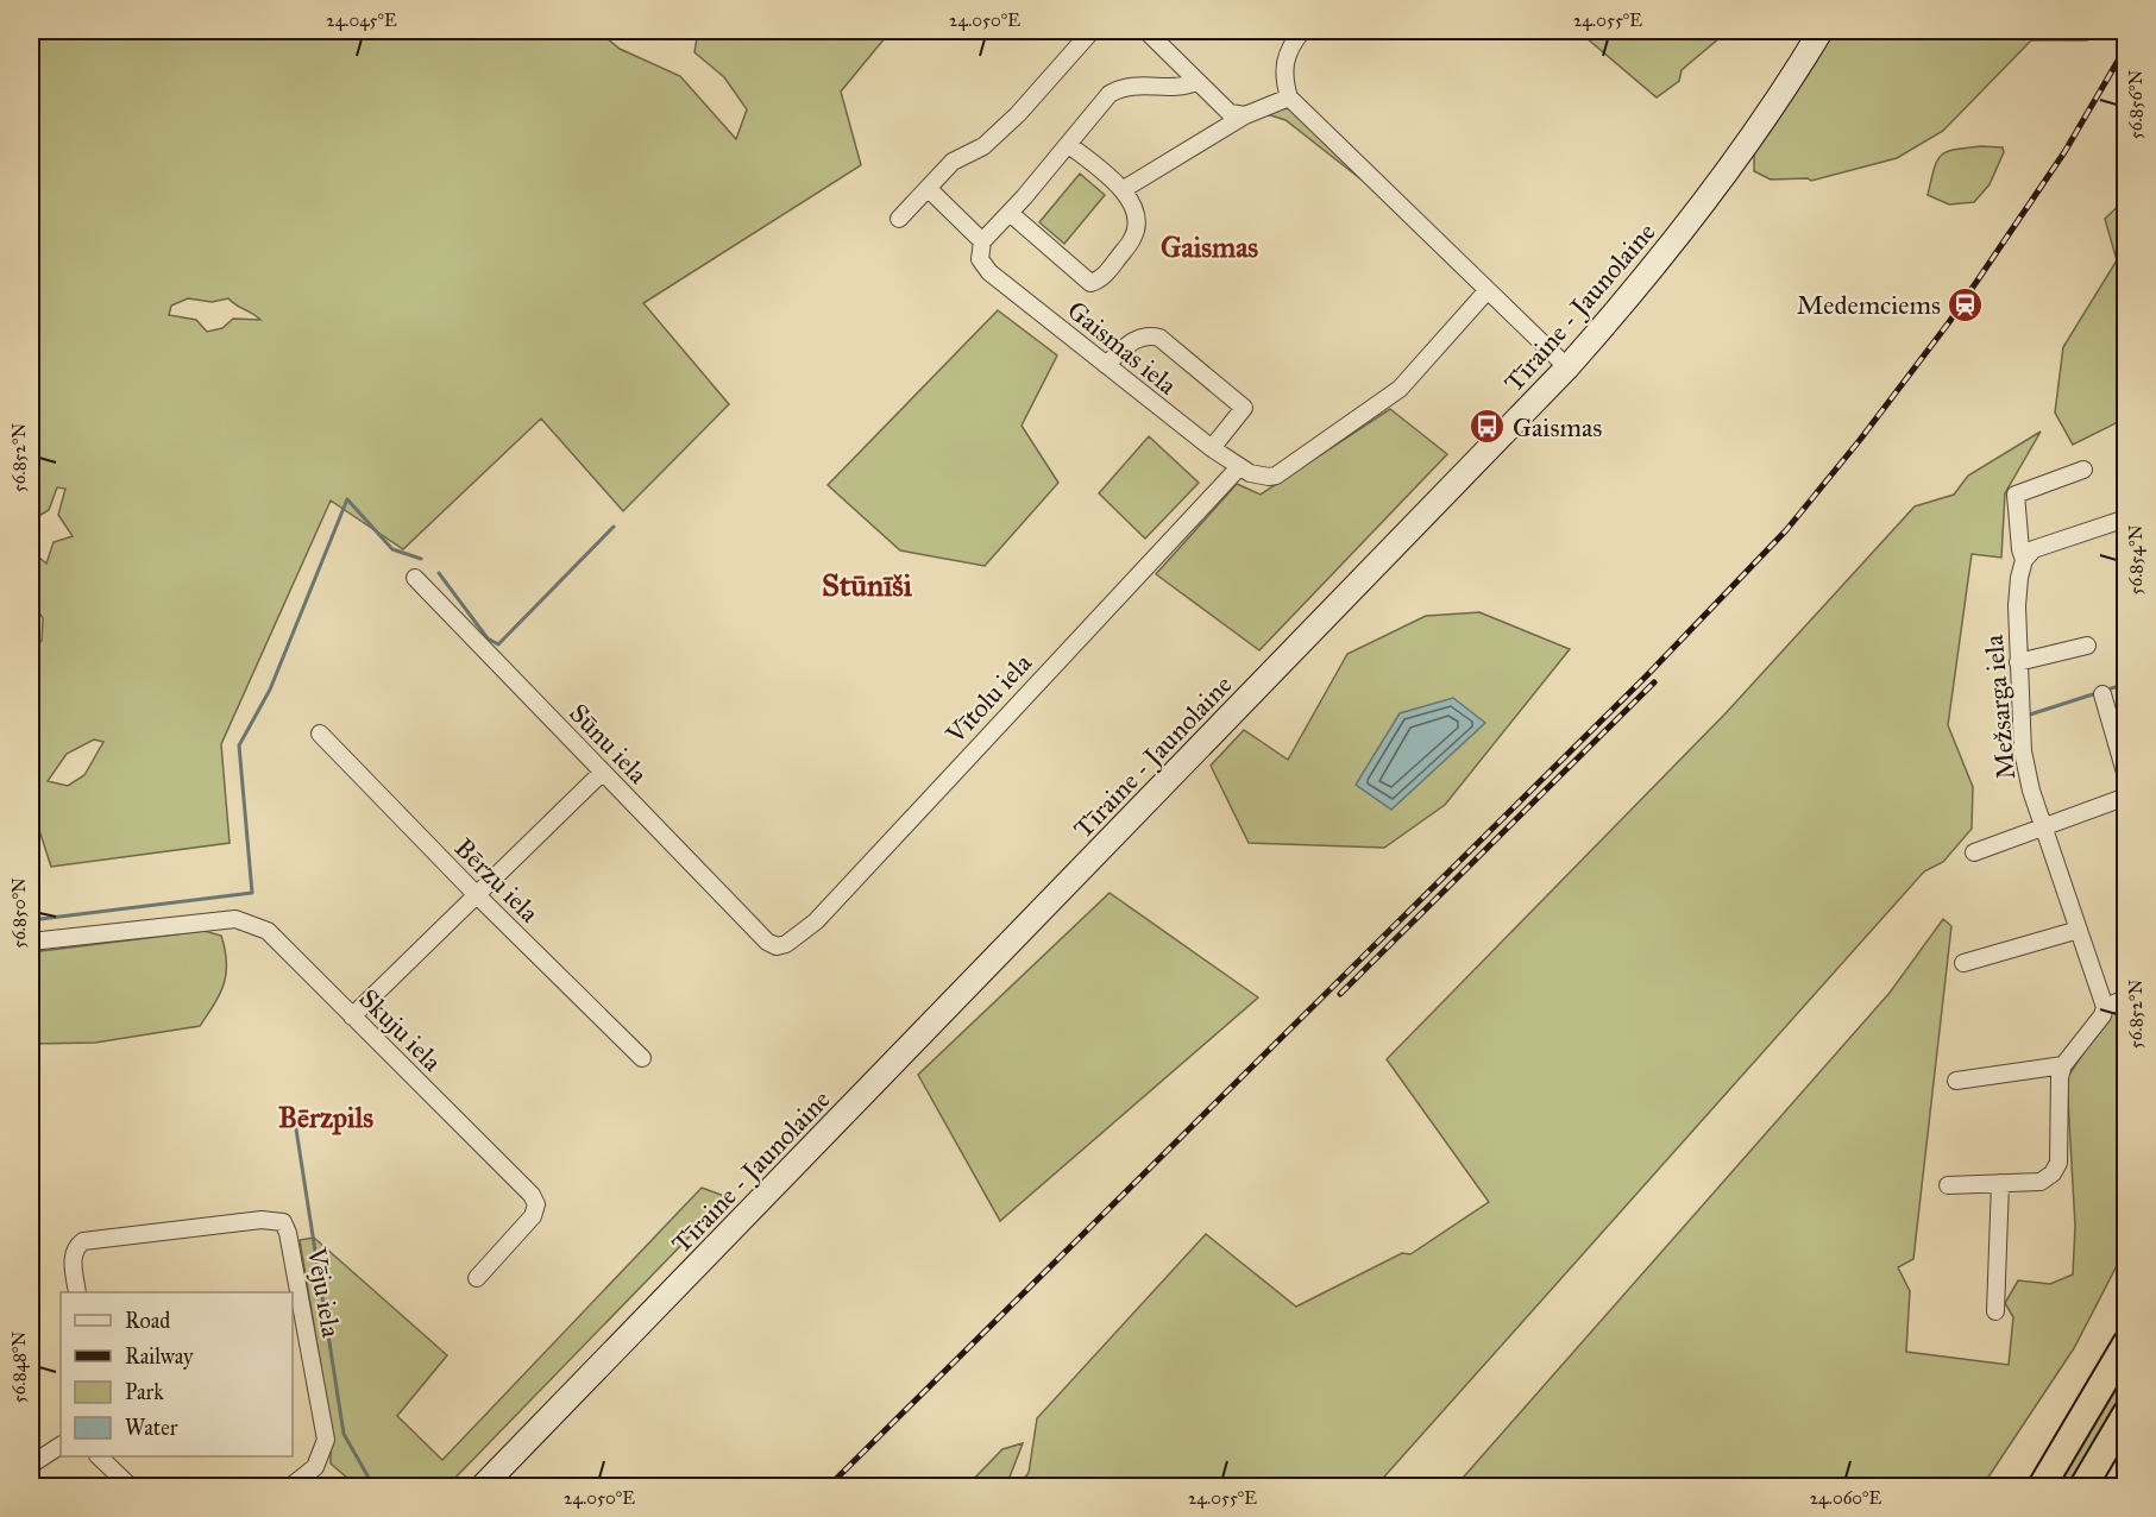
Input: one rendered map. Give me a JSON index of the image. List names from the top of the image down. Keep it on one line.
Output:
{"streets":{"main road":["Tīraine - Jaunolaine"],"street":["Gaismas iela","Vītolu iela","Mežsarga iela","Sūnu iela","Bērzu iela","Skuju iela","Vēju iela"]},"crossings":[["Gaismas iela","Vītolu iela"],["Vītolu iela","Sūnu iela"]],"districts":["Gaismas","Stūnīši","Bērzpils"],"places":{"station":["Medemciems"],"bus stop":["Gaismas"]},"legend":["Road","Railway","Park","Water"],"coordinates":["24.045°E","24.050°E","24.055°E","56.856°N","56.852°N","56.854°N","56.850°N","56.848°N","24.060°E"]}
